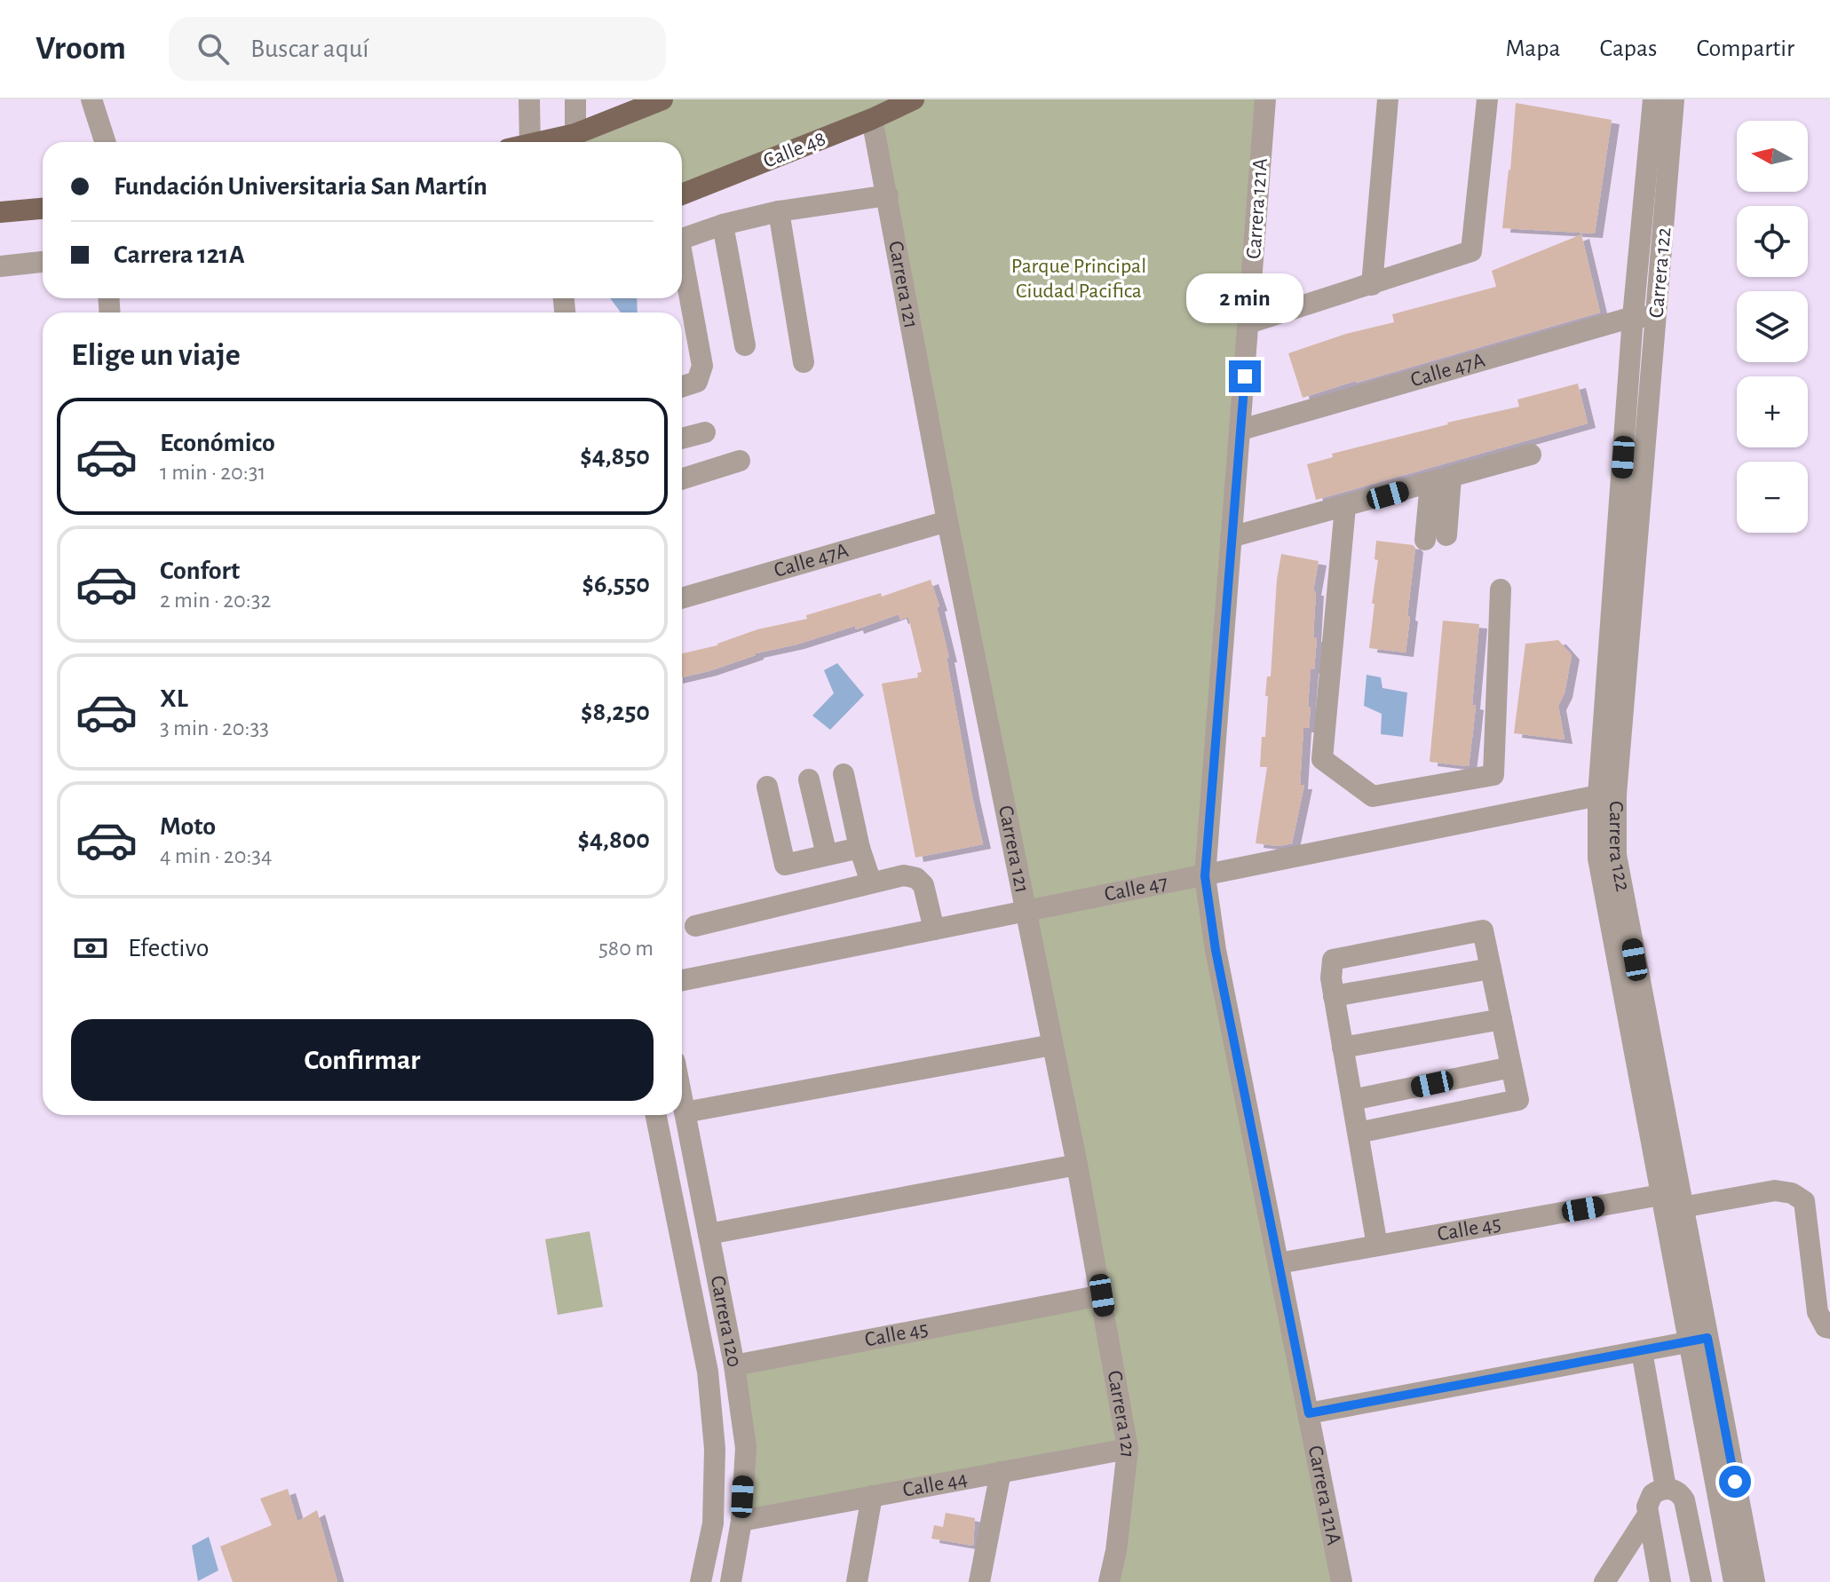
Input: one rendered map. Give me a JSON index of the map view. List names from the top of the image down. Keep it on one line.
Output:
{"streets":{"main road":["Calle 48"],"street":["Carrera 121A","Carrera 122","Carrera 121","Calle 47A","Calle 47","Calle 45","Carrera 120","Calle 44"]},"crossings":[["Calle 48","Carrera 121"],["Carrera 121A","Calle 47A"],["Carrera 121A","Calle 47"],["Carrera 121A","Calle 45"],["Carrera 122","Calle 47A"],["Carrera 122","Calle 47"],["Carrera 122","Calle 45"],["Carrera 121","Calle 47A"],["Carrera 121","Calle 47"],["Carrera 121","Calle 45"],["Carrera 121","Calle 44"],["Calle 45","Carrera 120"],["Carrera 120","Calle 44"]],"parks":["Parque Principal Ciudad Pacifica"],"north":"left","page":{"header":"Vroom","search":"Buscar aquí","nav":["Mapa","Capas","Compartir"],"map_buttons":["+","−"],"banner":["Fundación Universitaria San Martín","Carrera 121A"],"bubble":"2 min","heading":"Elige un viaje","list":[{"name":"Económico","note":"1 min · 20:31","value":"$4,850"},{"name":"Confort","note":"2 min · 20:32","value":"$6,550"},{"name":"XL","note":"3 min · 20:33","value":"$8,250"},{"name":"Moto","note":"4 min · 20:34","value":"$4,800"}],"pay":["Efectivo","580 m"],"buttons":"Confirmar"}}
